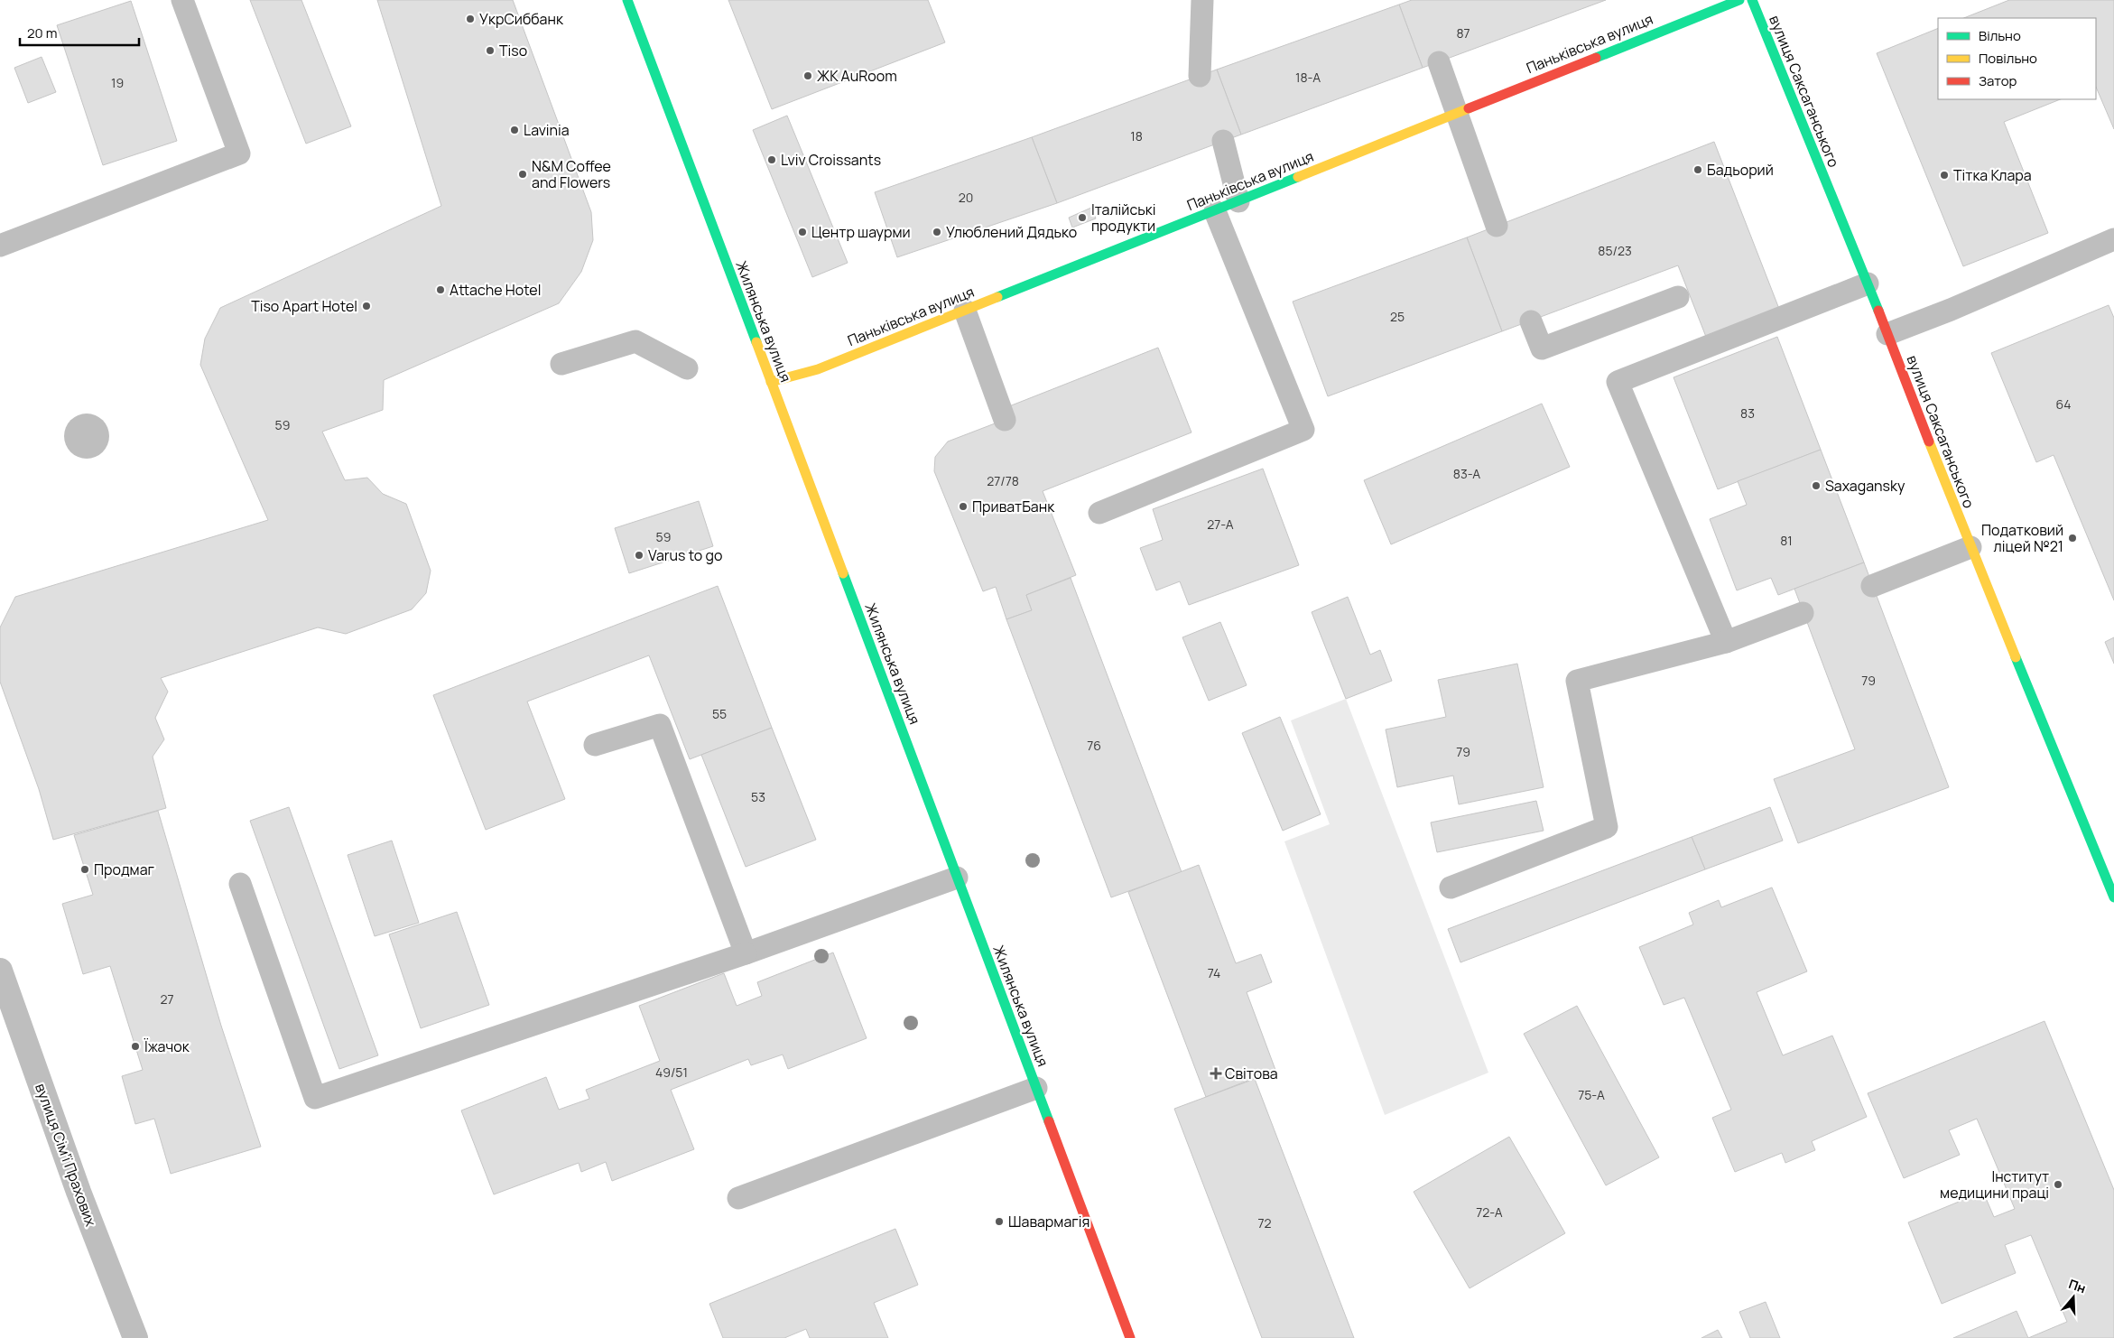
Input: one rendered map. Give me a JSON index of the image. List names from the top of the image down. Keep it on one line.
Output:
{"streets":{"main road":["Паньківська вулиця","вулиця Саксаганського","Жилянська вулиця"],"street":["вулиця Сімʼї Прахових"]},"crossings":[["Паньківська вулиця","Жилянська вулиця"]],"places":{"other":["УкрСиббанк","Tiso","ЖК AuRoom","Lavinia","Lviv Croissants","Бадьорий","N&M Coffee and Flowers","Тітка Клара","Італійські продукти","Центр шаурми","Улюблений Дядько","Attache Hotel","Tiso Apart Hotel","Saxagansky","ПриватБанк","Податковий ліцей №21","Varus to go","Продмаг","Їжачок","Інститут медицини праці","Шавармагія"],"health":["Світова"]},"house_numbers":["87","18-А","19","18","20","85/23","25","64","83","59","83-А","27/78","27-А","59","81","79","55","76","79","53","74","27","49/51","75-А","72-А","72"],"legend":["Вільно","Повільно","Затор"],"scale_bar":"20 m","north":"top"}
